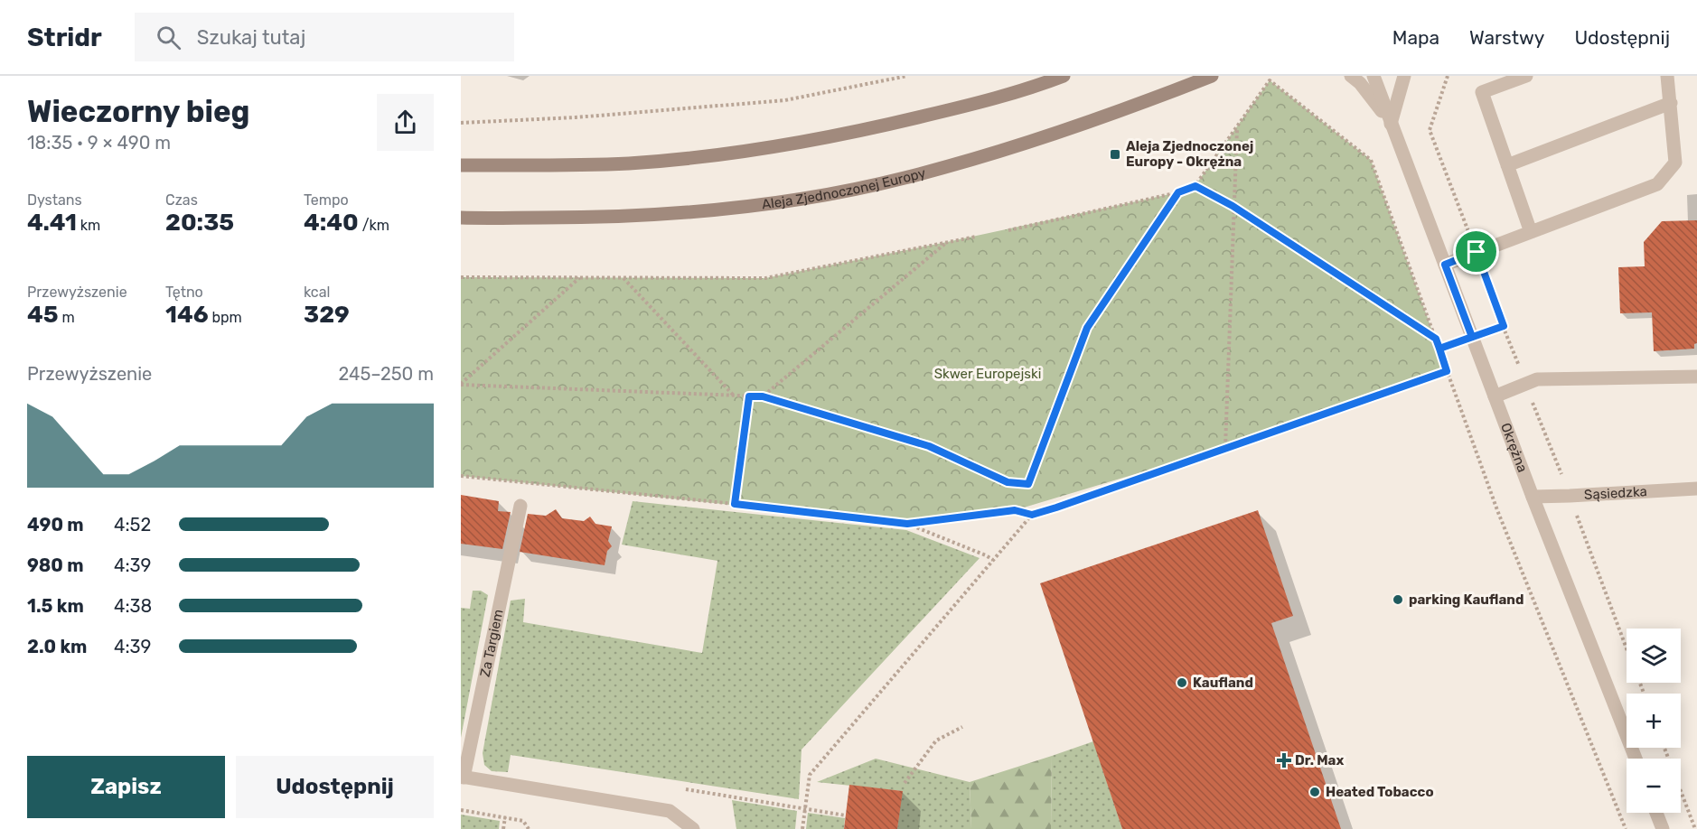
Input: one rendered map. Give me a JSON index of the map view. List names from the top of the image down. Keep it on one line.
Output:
{"streets":{"main road":["Aleja Zjednoczonej Europy"],"street":["Okrężna","Sąsiedzka","Za Targiem"]},"crossings":[["Okrężna","Sąsiedzka"]],"parks":["Skwer Europejski"],"places":{"transit":["Aleja Zjednoczonej Europy - Okrężna"],"other":["parking Kaufland","Kaufland","Heated Tobacco"],"health":["Dr. Max"]},"page":{"header":"Stridr","search":"Szukaj tutaj","nav":["Mapa","Warstwy","Udostępnij"],"heading":["Wieczorny bieg","18:35 · 9 × 490 m"],"stats":[["Dystans","4.41 km"],["Czas","20:35"],["Tempo","4:40 /km"],["Przewyższenie","45 m"],["Tętno","146 bpm"],["kcal","329"]],"chart":["Przewyższenie","245–250 m"],"list":[{"name":"490 m","note":"4:52"},{"name":"980 m","note":"4:39"},{"name":"1.5 km","note":"4:38"},{"name":"2.0 km","note":"4:39"}],"map_buttons":["+","−"],"buttons":["Zapisz","Udostępnij"]}}
